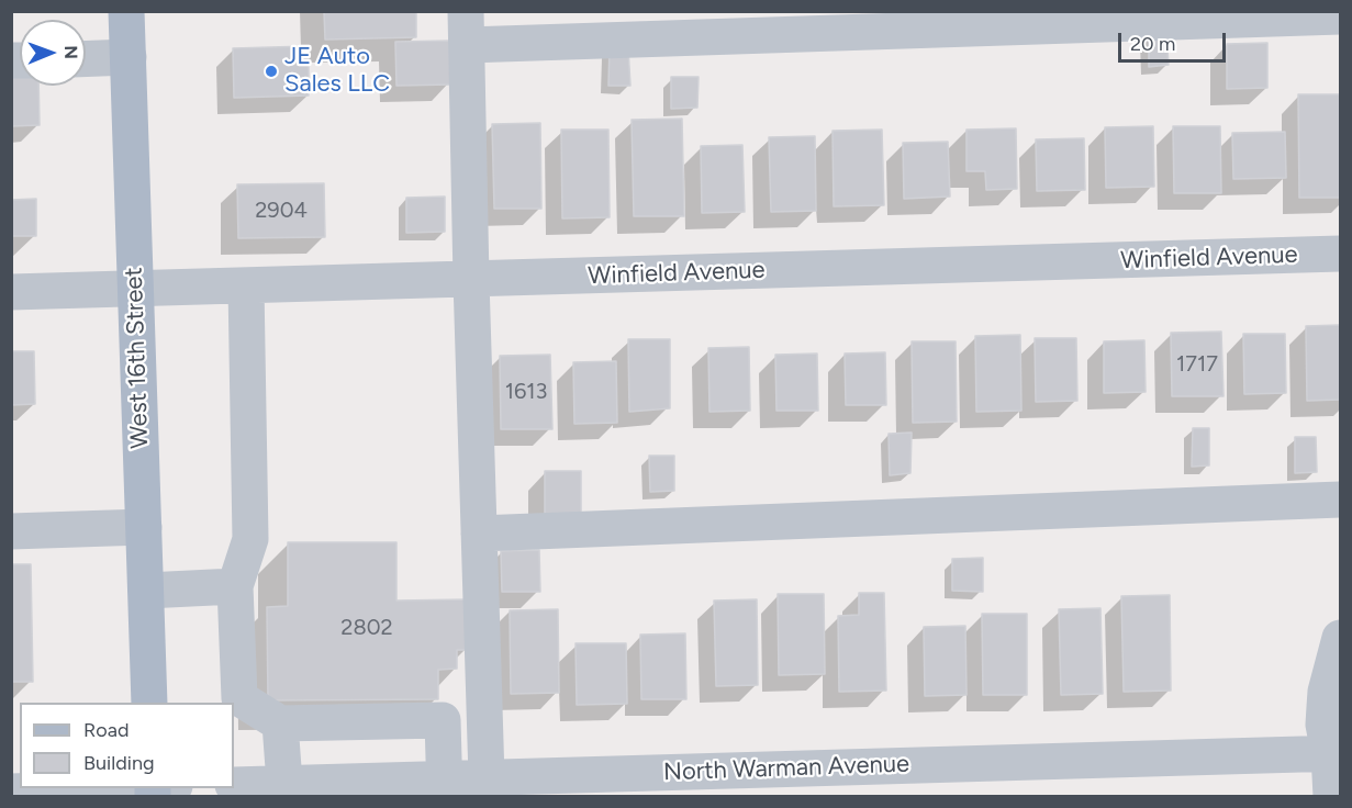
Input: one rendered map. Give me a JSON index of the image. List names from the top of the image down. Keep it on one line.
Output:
{"streets":{"main road":["West 16th Street"],"street":["Winfield Avenue","North Warman Avenue"]},"crossings":[["Winfield Avenue","West 16th Street"]],"places":["JE Auto Sales LLC"],"house_numbers":["2904","1717","1613","2802"],"legend":["Road","Building"],"scale_bar":"20 m","north":"right"}
